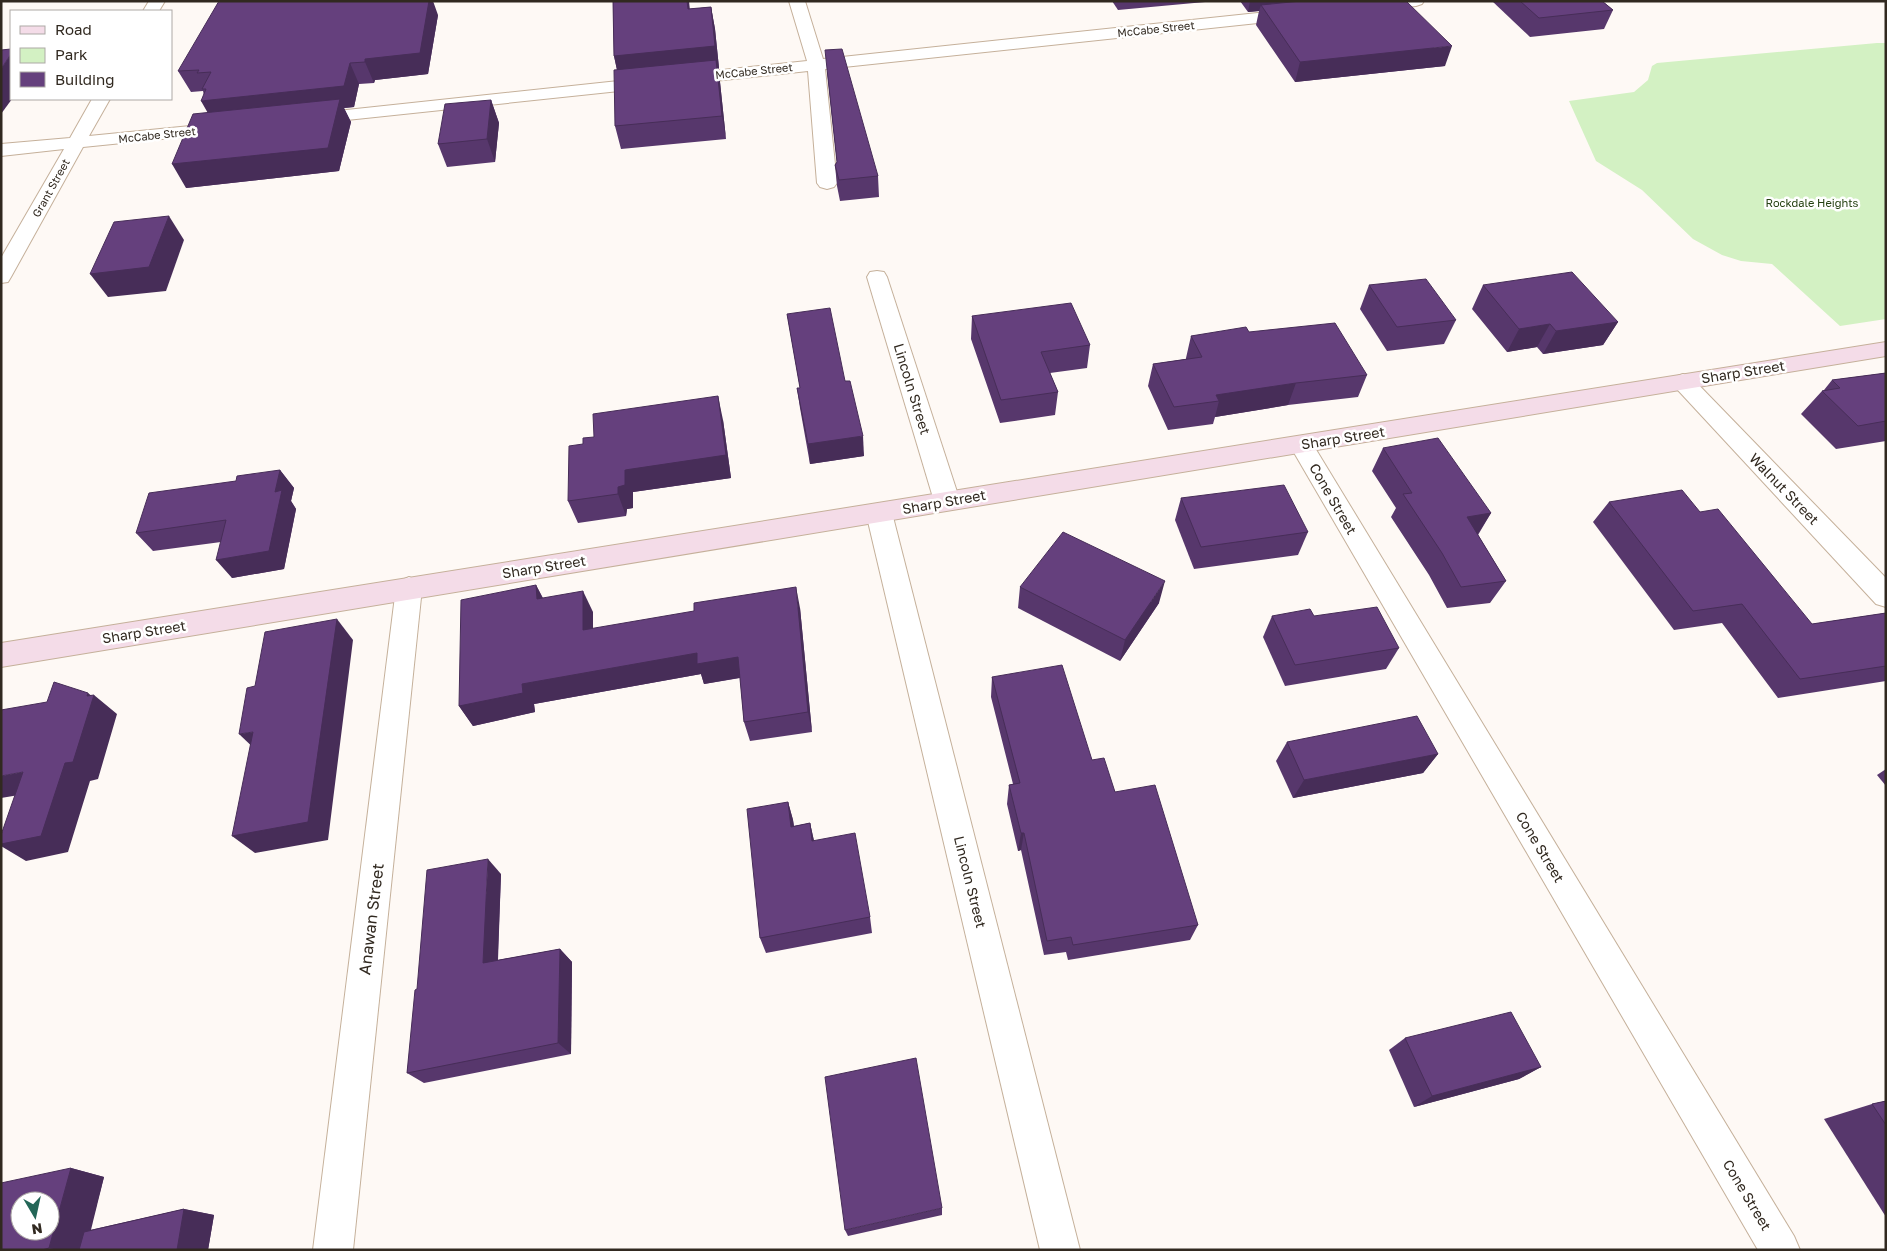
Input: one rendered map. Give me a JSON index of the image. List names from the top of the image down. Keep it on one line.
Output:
{"streets":{"street":["McCabe Street","Grant Street","Sharp Street","Lincoln Street","Walnut Street","Cone Street","Anawan Street"]},"crossings":[["McCabe Street","Grant Street"],["Sharp Street","Lincoln Street"],["Sharp Street","Walnut Street"],["Sharp Street","Cone Street"],["Sharp Street","Anawan Street"]],"parks":["Rockdale Heights"],"legend":["Road","Park","Building"],"north":"bottom"}
